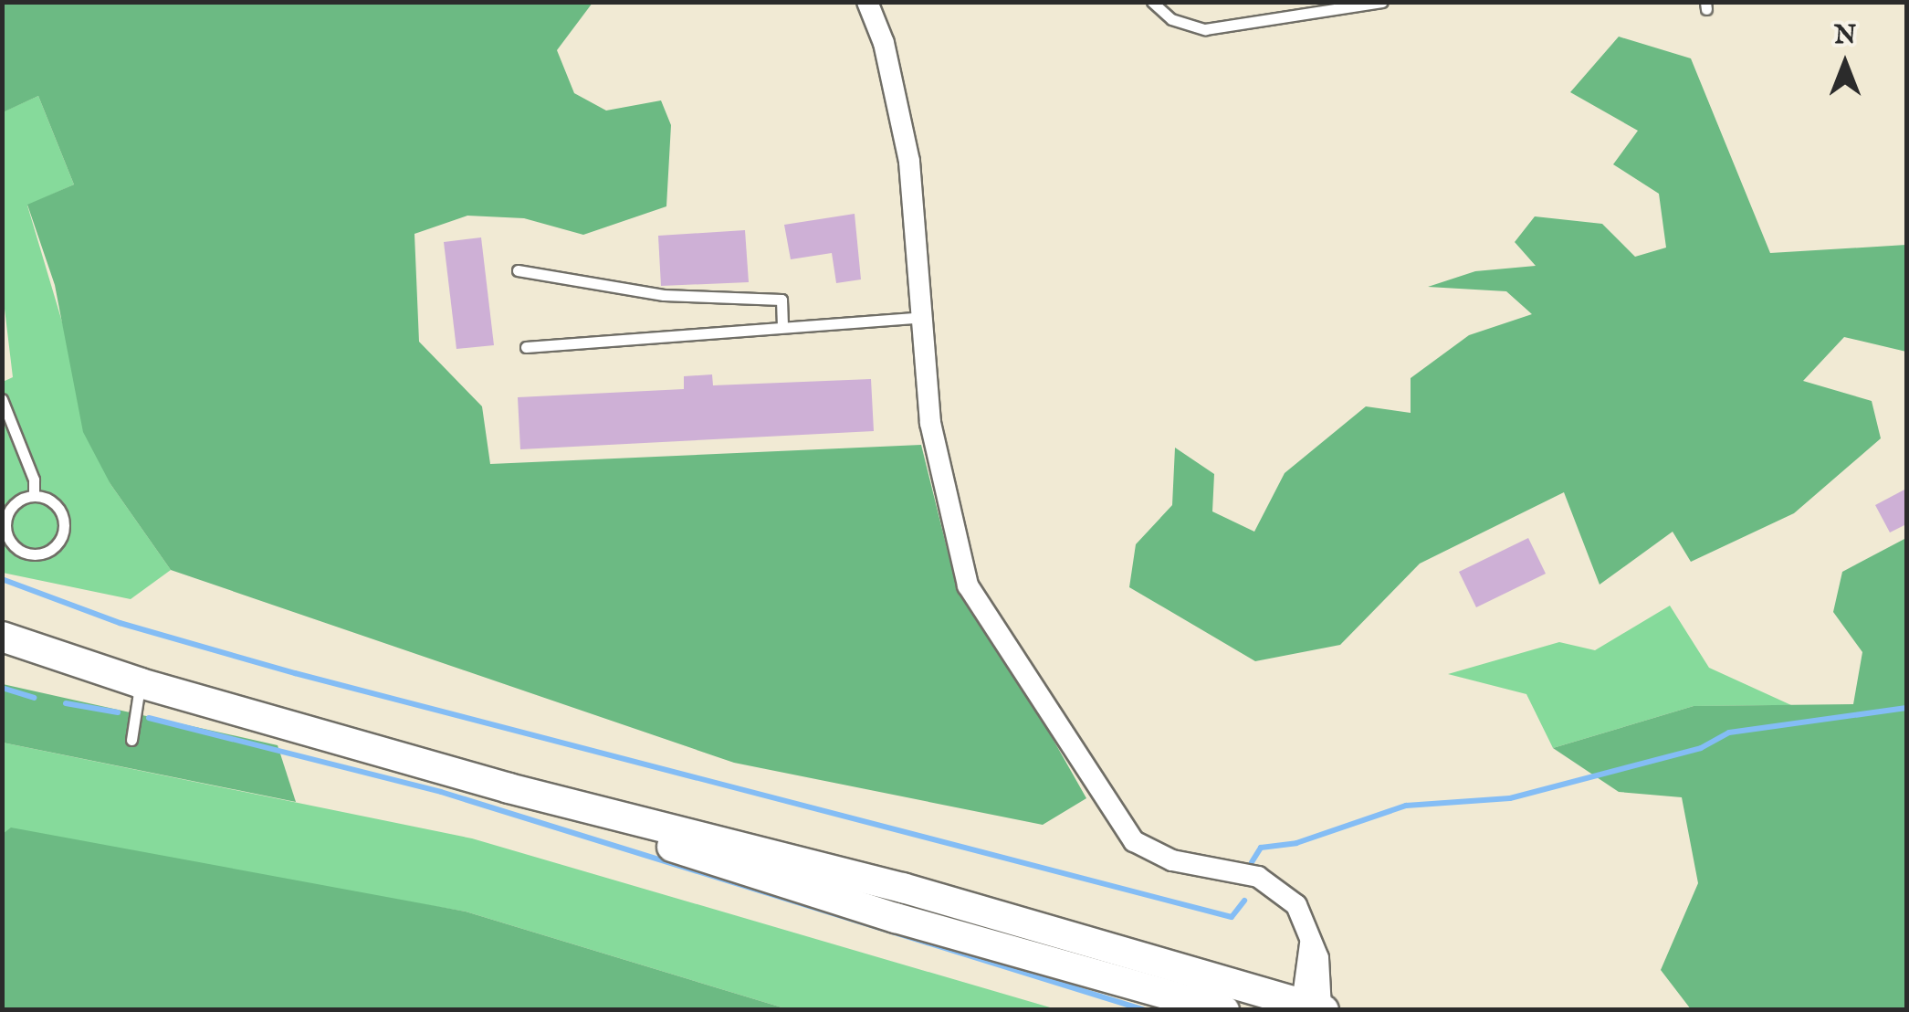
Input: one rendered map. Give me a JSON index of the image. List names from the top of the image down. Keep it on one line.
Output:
{"north":"top"}
